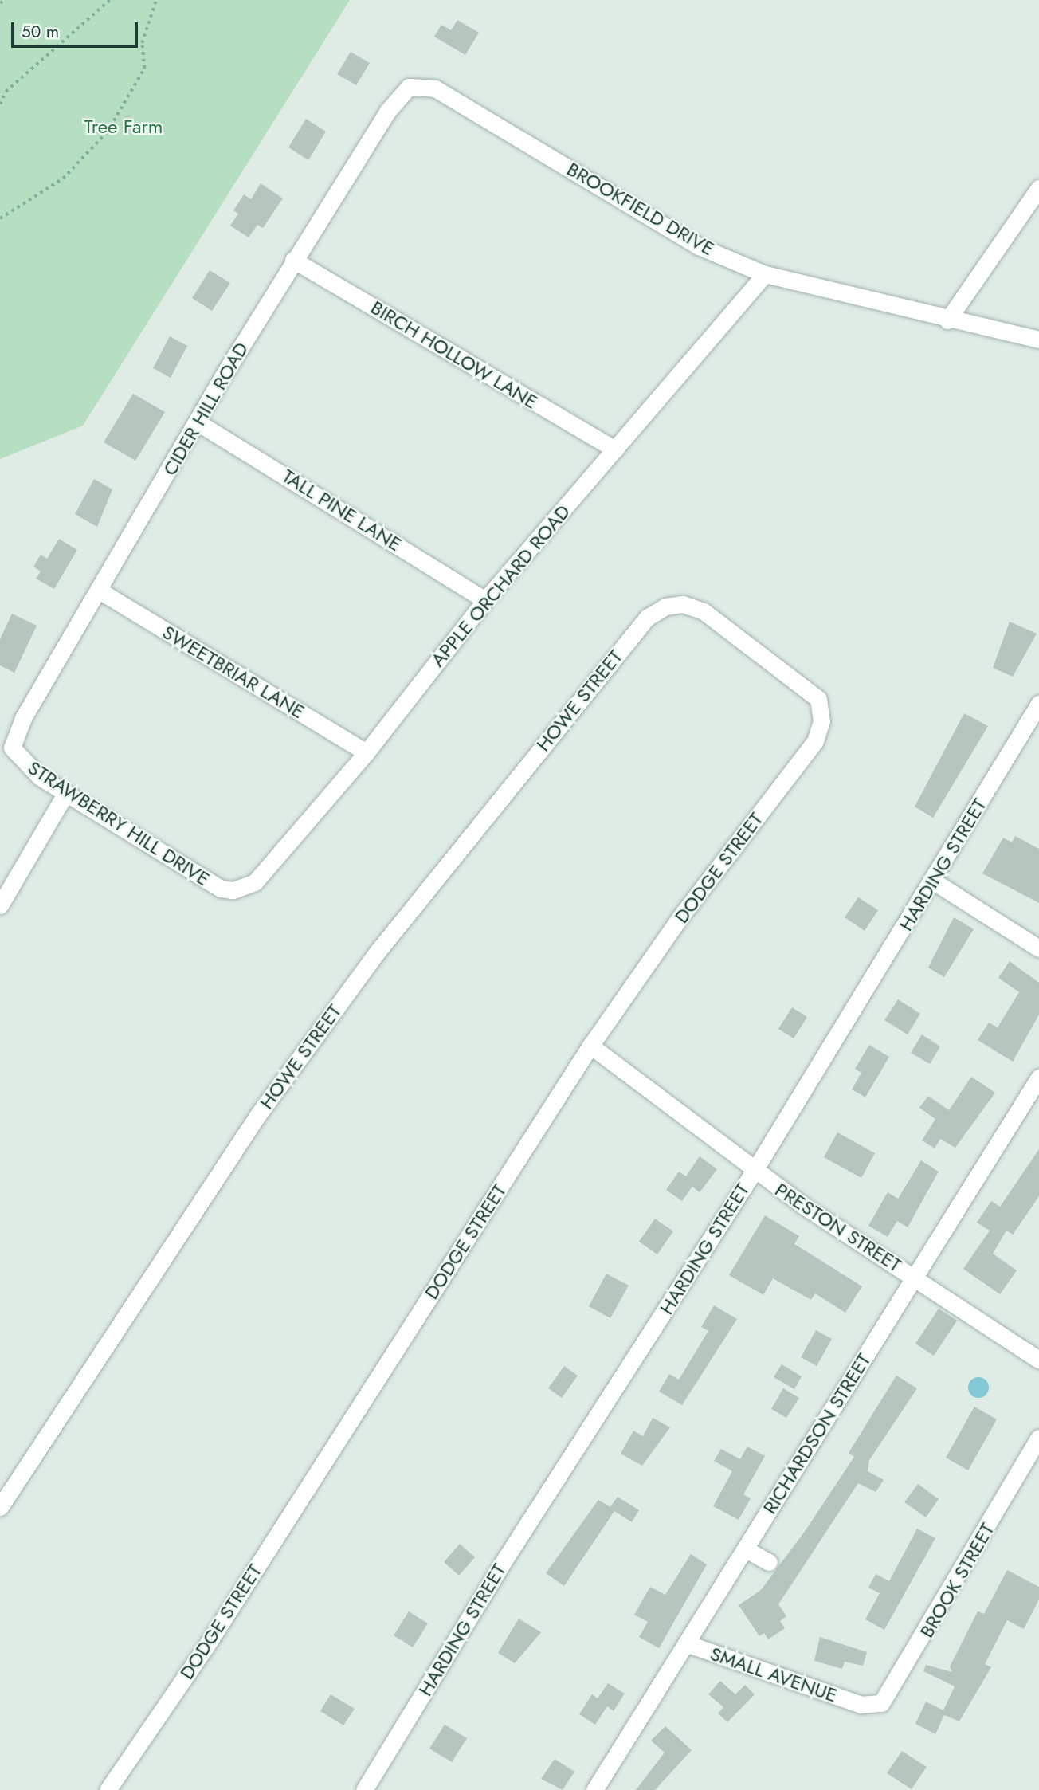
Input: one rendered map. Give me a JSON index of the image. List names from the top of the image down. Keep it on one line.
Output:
{"streets":{"street":["BROOKFIELD DRIVE","BIRCH HOLLOW LANE","CIDER HILL ROAD","TALL PINE LANE","APPLE ORCHARD ROAD","SWEETBRIAR LANE","HOWE STREET","STRAWBERRY HILL DRIVE","HARDING STREET","DODGE STREET","PRESTON STREET","RICHARDSON STREET","BROOK STREET","SMALL AVENUE"]},"crossings":[["BROOKFIELD DRIVE","CIDER HILL ROAD"],["BROOKFIELD DRIVE","APPLE ORCHARD ROAD"],["BIRCH HOLLOW LANE","CIDER HILL ROAD"],["BIRCH HOLLOW LANE","APPLE ORCHARD ROAD"],["CIDER HILL ROAD","TALL PINE LANE"],["CIDER HILL ROAD","SWEETBRIAR LANE"],["CIDER HILL ROAD","STRAWBERRY HILL DRIVE"],["TALL PINE LANE","APPLE ORCHARD ROAD"],["APPLE ORCHARD ROAD","SWEETBRIAR LANE"],["APPLE ORCHARD ROAD","STRAWBERRY HILL DRIVE"],["HOWE STREET","DODGE STREET"],["HARDING STREET","PRESTON STREET"],["DODGE STREET","PRESTON STREET"],["PRESTON STREET","RICHARDSON STREET"],["RICHARDSON STREET","SMALL AVENUE"],["BROOK STREET","SMALL AVENUE"]],"parks":["Tree Farm"],"scale_bar":"50 m"}
